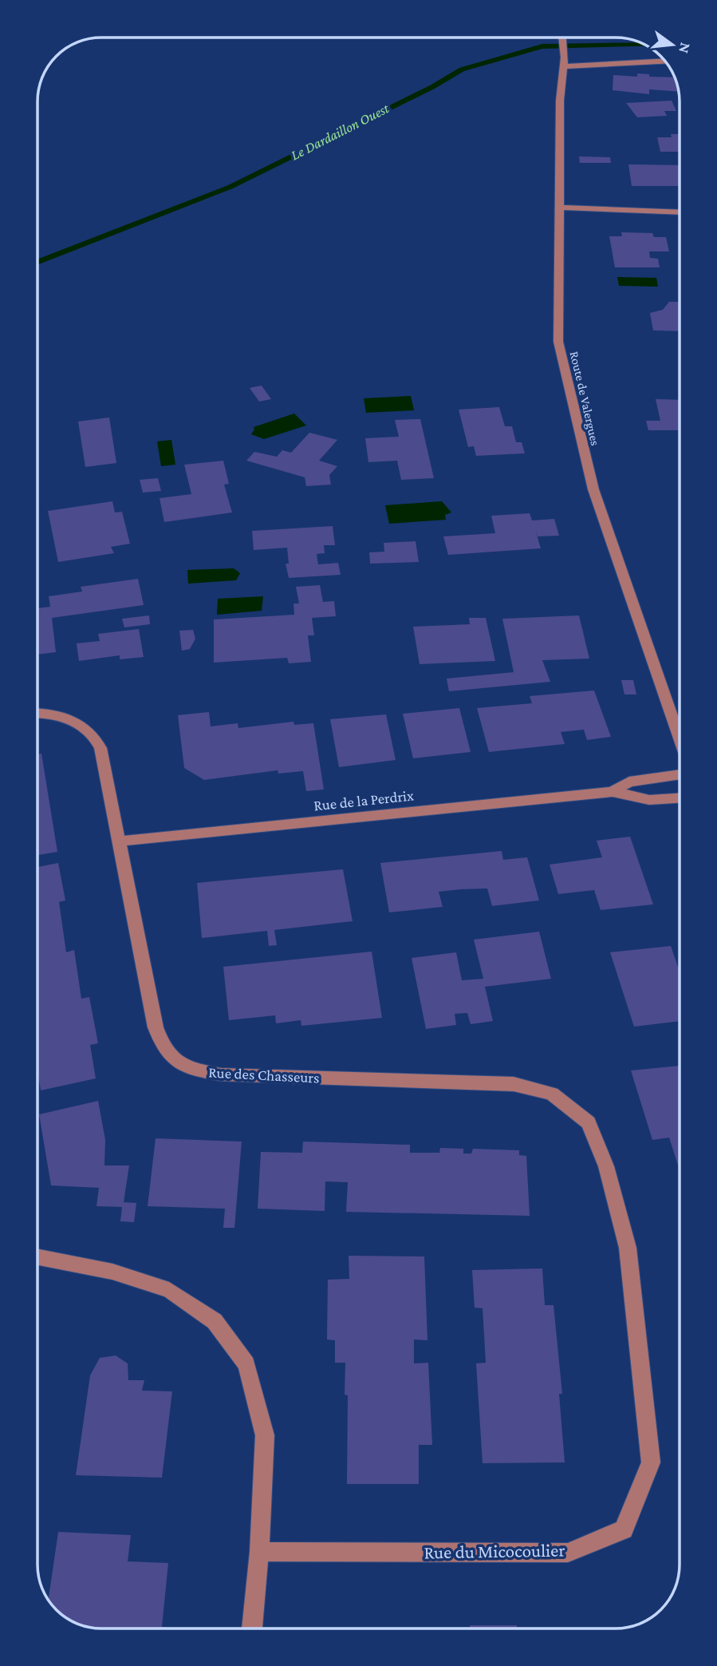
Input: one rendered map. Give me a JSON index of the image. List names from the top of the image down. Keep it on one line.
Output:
{"streets":{"street":["Route de Valergues","Rue de la Perdrix","Rue des Chasseurs","Rue du Micocoulier"]},"crossings":[["Rue de la Perdrix","Rue des Chasseurs"],["Rue des Chasseurs","Rue du Micocoulier"]],"water":["Le Dardaillon Ouest"],"north":"right"}
